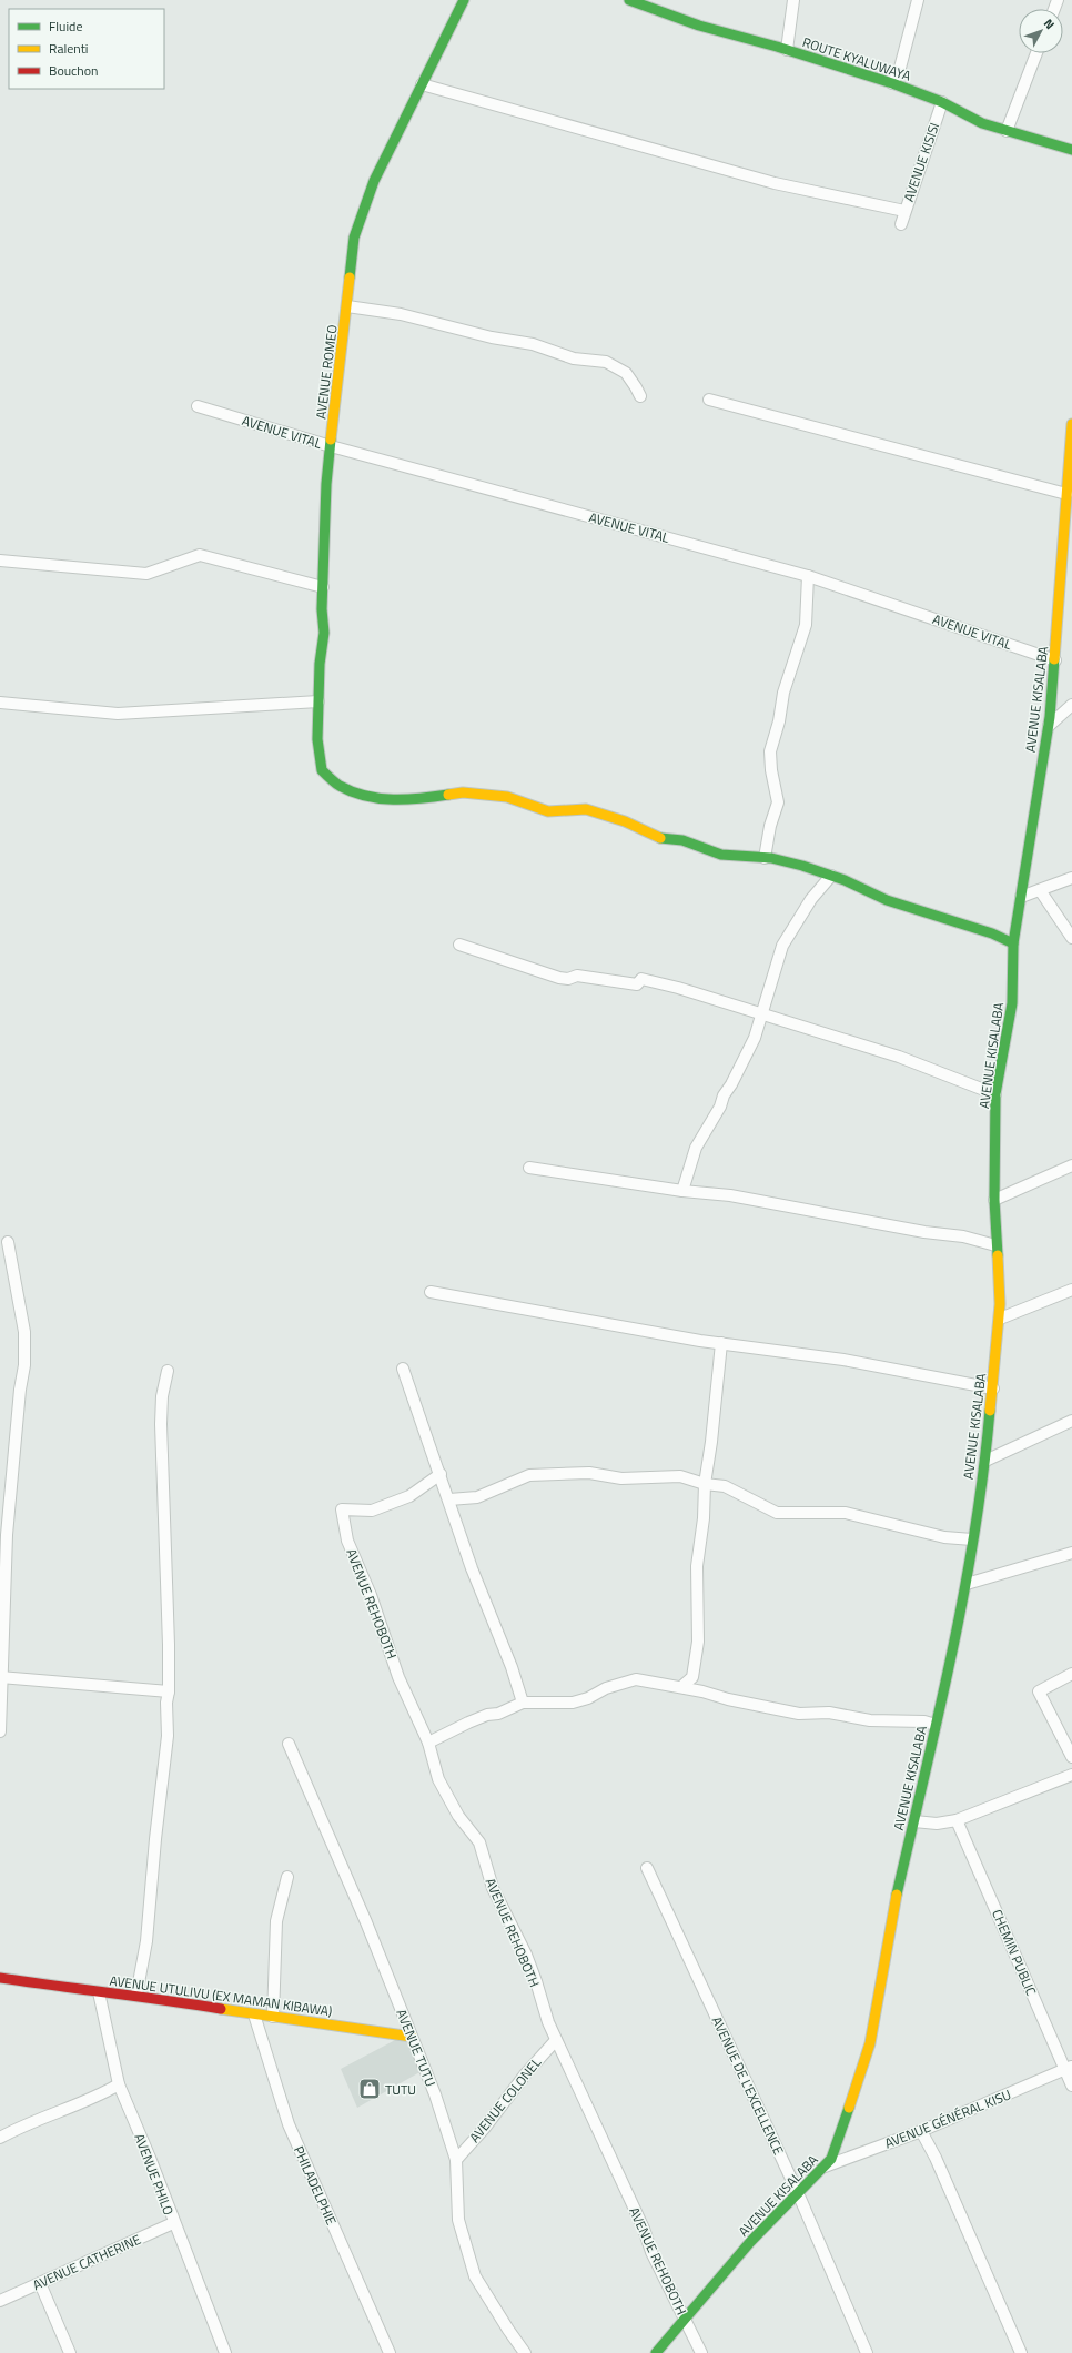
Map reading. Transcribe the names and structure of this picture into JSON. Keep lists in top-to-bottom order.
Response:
{
  "streets": {
    "street": [
      "ROUTE KYALUWAYA",
      "AVENUE KISISI",
      "AVENUE ROMEO",
      "AVENUE VITAL",
      "AVENUE KISALABA",
      "AVENUE REHOBOTH",
      "CHEMIN PUBLIC",
      "AVENUE UTULIVU (EX MAMAN KIBAWA)",
      "AVENUE TUTU",
      "AVENUE DE L'EXCELLENCE",
      "AVENUE COLONEL",
      "AVENUE GÉNÉRAL KISU",
      "AVENUE PHILO",
      "PHILADELPHIE",
      "AVENUE CATHERINE"
    ]
  },
  "crossings": [
    ["ROUTE KYALUWAYA", "AVENUE KISISI"],
    ["AVENUE ROMEO", "AVENUE VITAL"],
    ["AVENUE VITAL", "AVENUE KISALABA"],
    ["AVENUE KISALABA", "AVENUE REHOBOTH"],
    ["AVENUE KISALABA", "AVENUE DE L'EXCELLENCE"],
    ["AVENUE KISALABA", "AVENUE GÉNÉRAL KISU"],
    ["AVENUE REHOBOTH", "AVENUE COLONEL"],
    ["CHEMIN PUBLIC", "AVENUE GÉNÉRAL KISU"],
    ["AVENUE UTULIVU (EX MAMAN KIBAWA)", "AVENUE TUTU"],
    ["AVENUE UTULIVU (EX MAMAN KIBAWA)", "AVENUE PHILO"],
    ["AVENUE UTULIVU (EX MAMAN KIBAWA)", "PHILADELPHIE"],
    ["AVENUE TUTU", "AVENUE COLONEL"],
    ["AVENUE PHILO", "AVENUE CATHERINE"]
  ],
  "places": {
    "shop": ["TUTU"]
  },
  "legend": ["Fluide", "Ralenti", "Bouchon"],
  "north": "top right"
}
